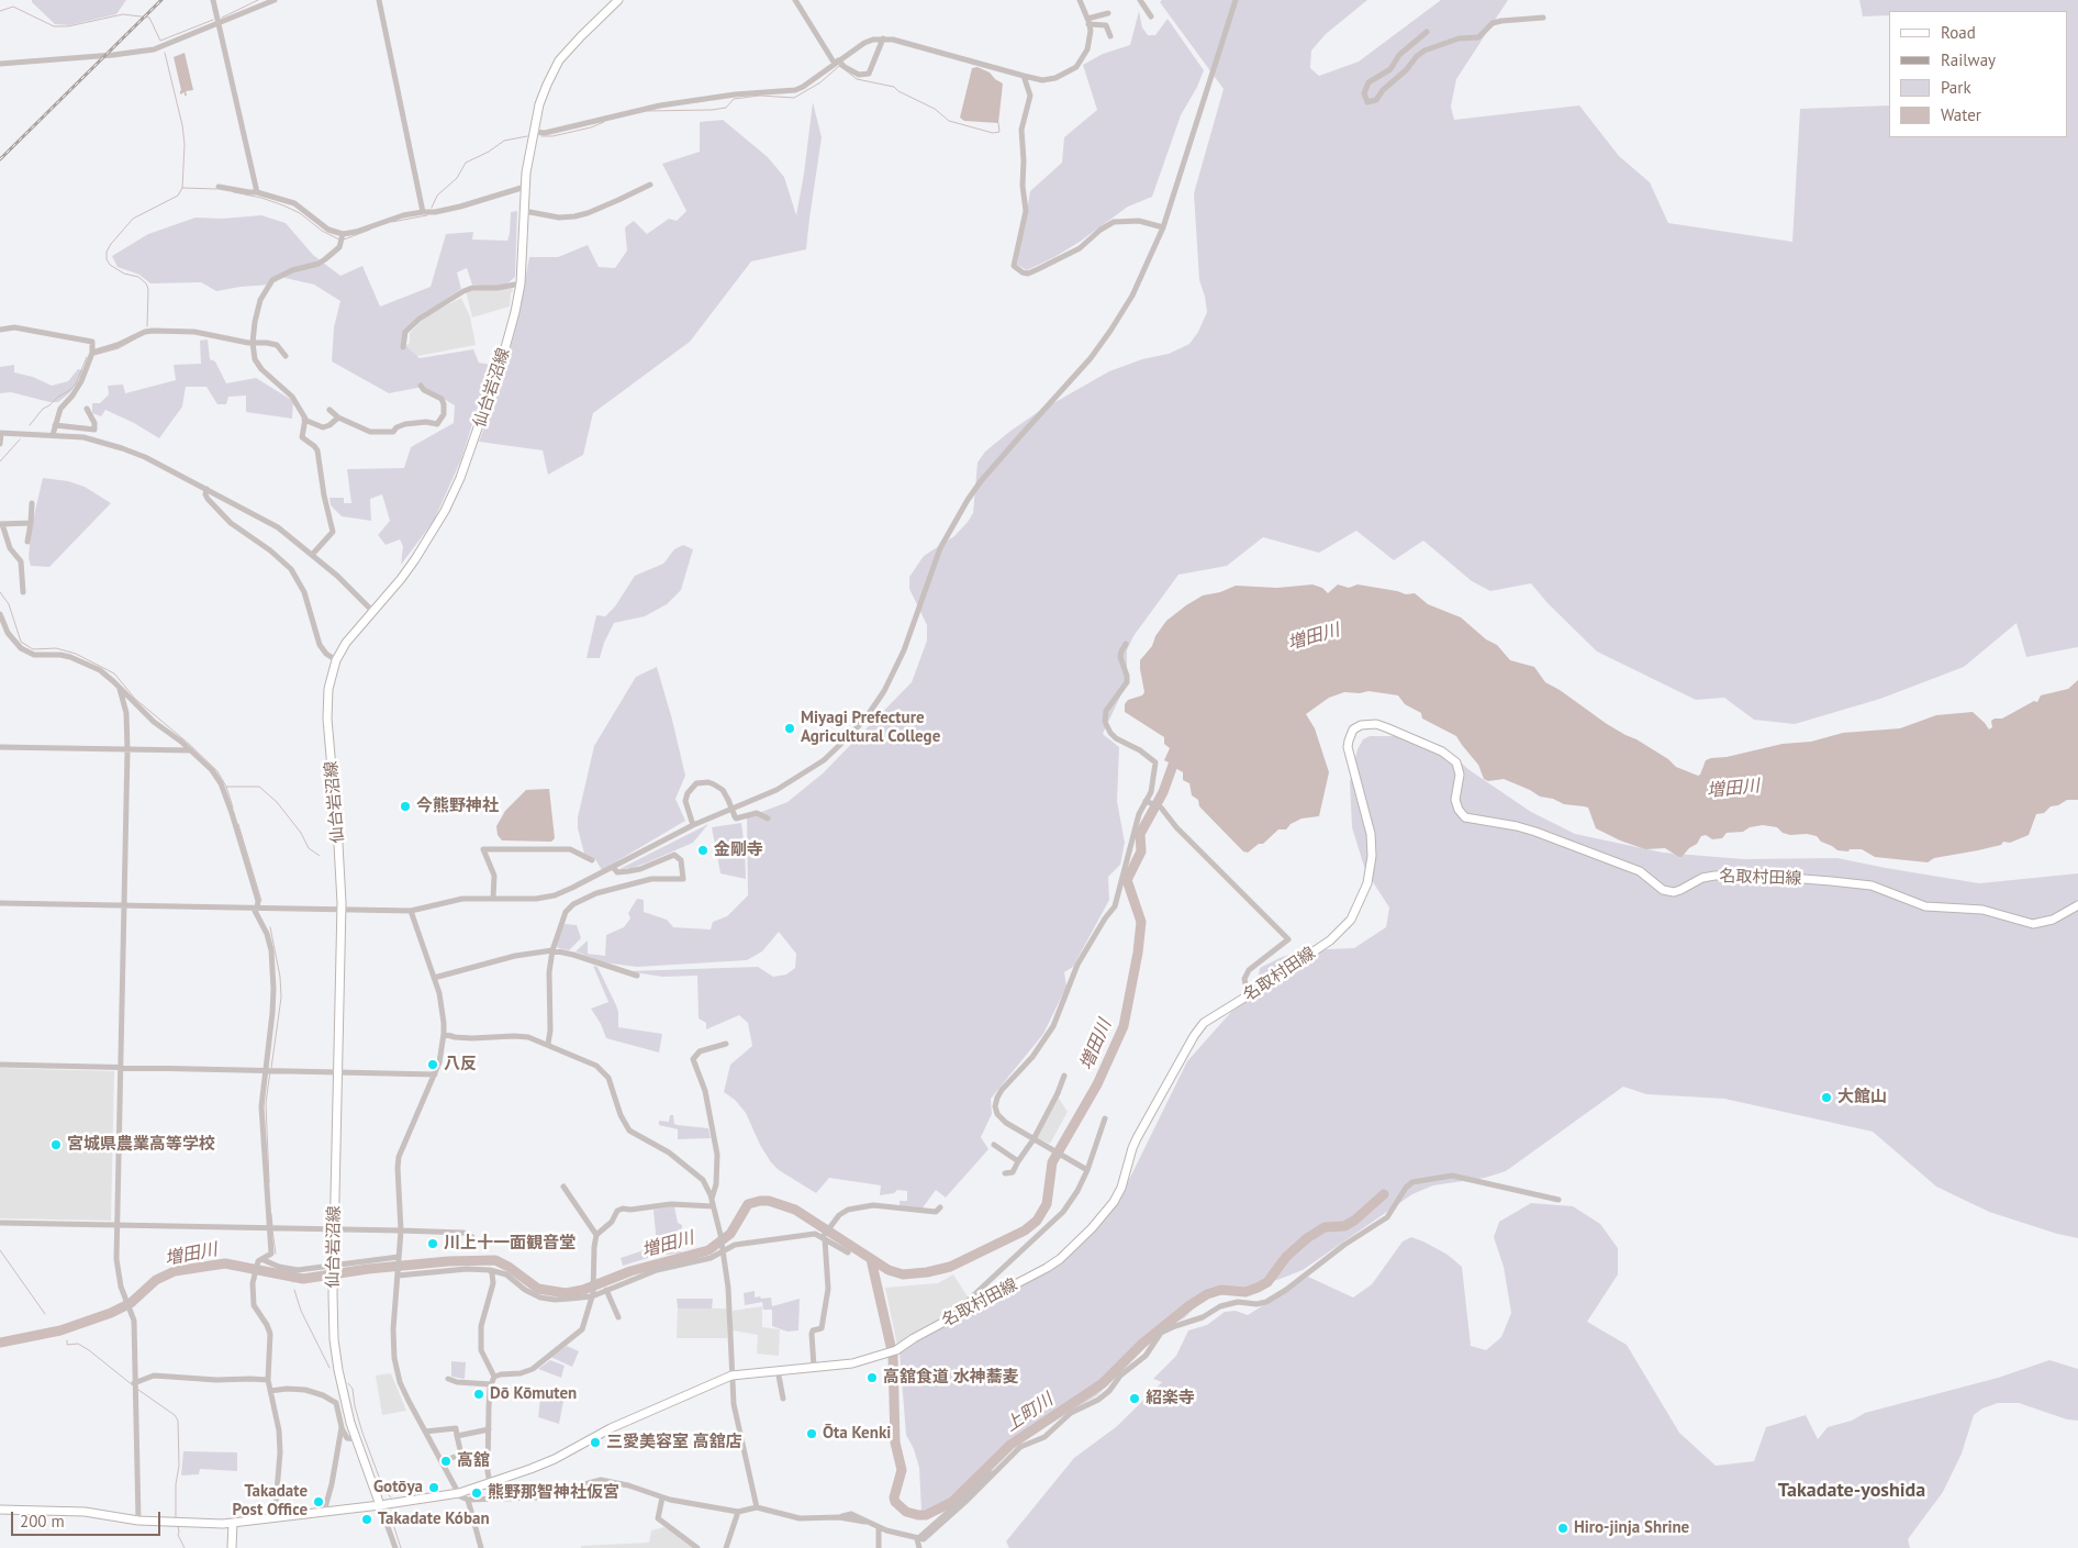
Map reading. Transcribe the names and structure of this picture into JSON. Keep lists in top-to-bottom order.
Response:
{
  "streets": {
    "main road": ["仙台岩沼線", "名取村田線"]
  },
  "crossings": [
    ["仙台岩沼線", "名取村田線"]
  ],
  "districts": ["Takadate-yoshida"],
  "water": ["増田川", "上町川"],
  "places": [
    "Miyagi Prefecture Agricultural College",
    "今熊野神社",
    "金剛寺",
    "八反",
    "大館山",
    "宮城県農業高等学校",
    "川上十一面観音堂",
    "高舘食道 水神蕎麦",
    "Dō Kōmuten",
    "紹楽寺",
    "Ōta Kenki",
    "三愛美容室 高舘店",
    "高舘",
    "Gotōya",
    "熊野那智神社仮宮",
    "Takadate Post Office",
    "Takadate Kóban",
    "Hiro-jinja Shrine"
  ],
  "legend": [
    "Road",
    "Railway",
    "Park",
    "Water"
  ],
  "scale_bar": "200 m"
}
